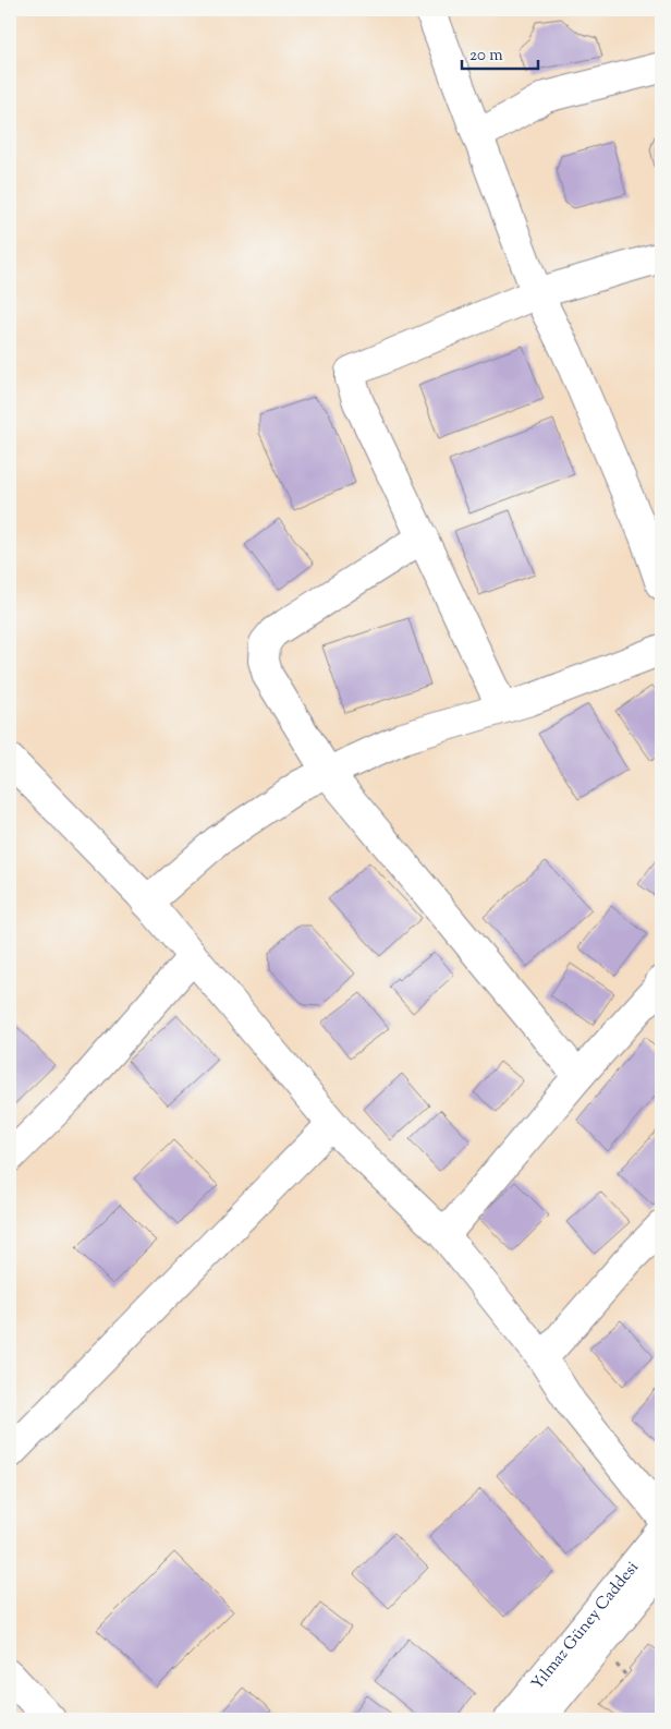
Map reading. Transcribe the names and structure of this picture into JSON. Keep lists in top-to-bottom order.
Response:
{
  "streets": {
    "street": ["Yılmaz Güney Caddesi"]
  },
  "scale_bar": "20 m"
}
